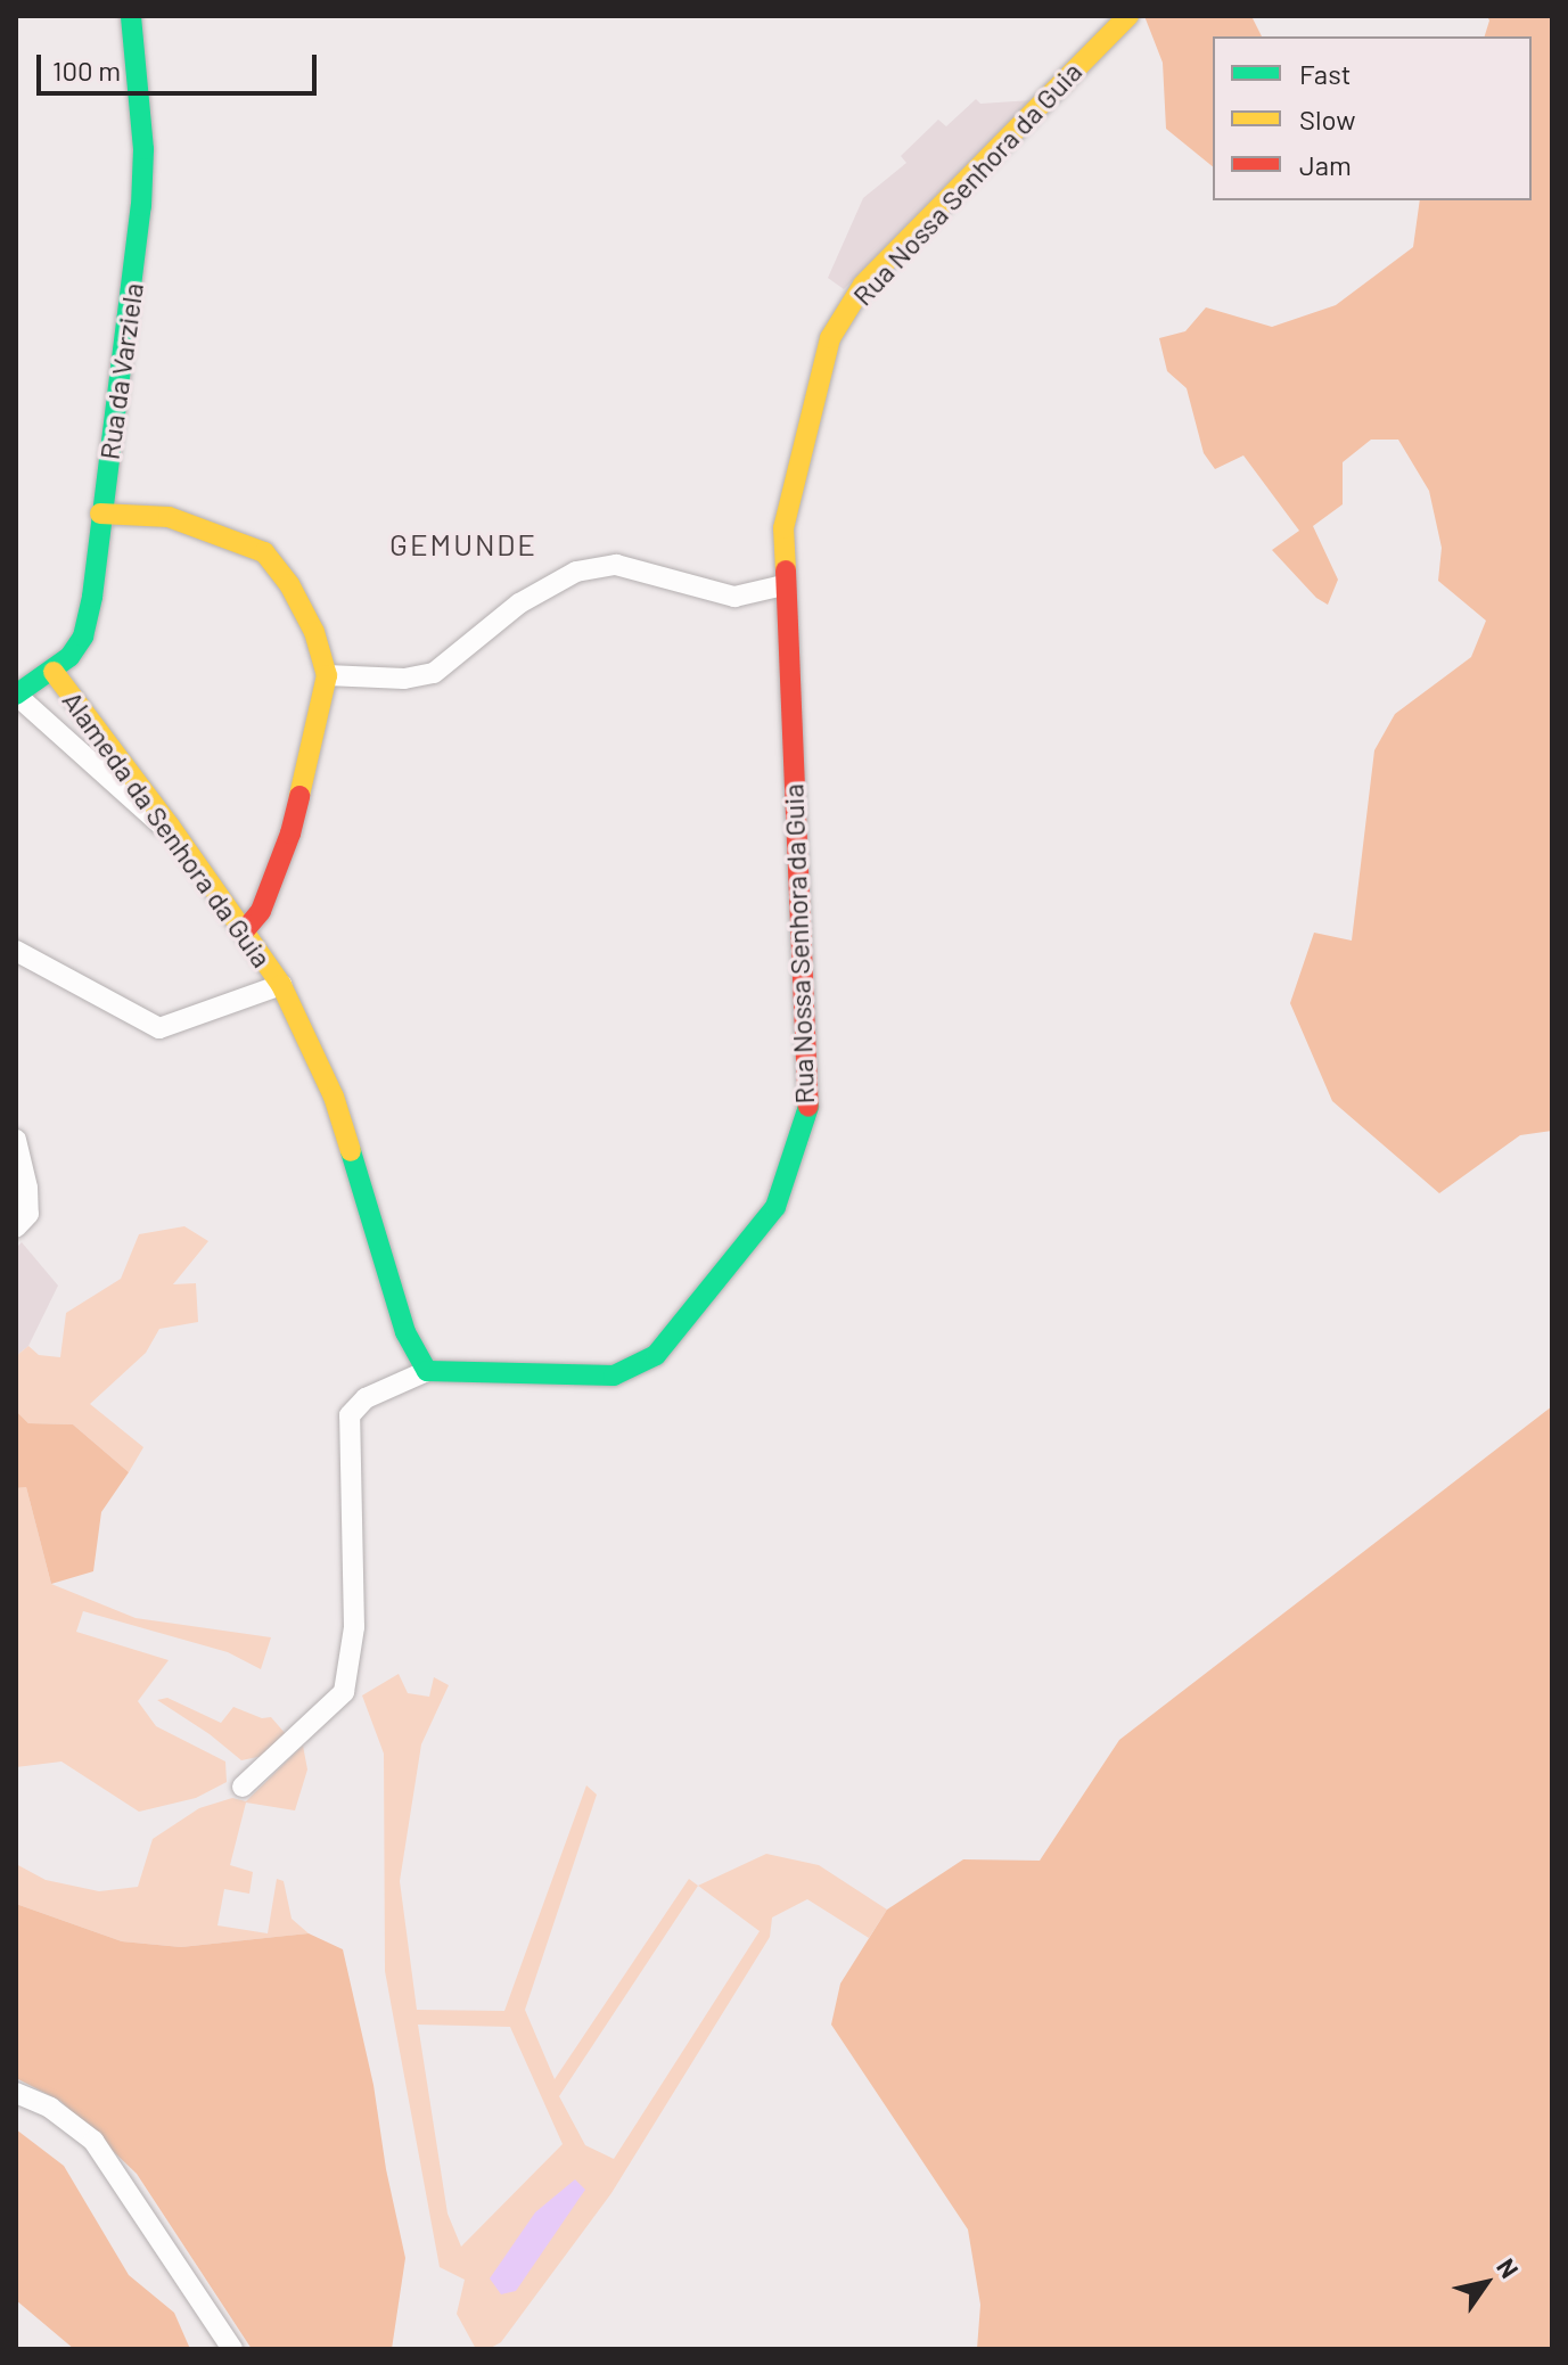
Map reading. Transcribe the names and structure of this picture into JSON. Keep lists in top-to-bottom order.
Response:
{
  "streets": {
    "street": ["Rua Nossa Senhora da Guia", "Rua da Varziela", "Alameda da Senhora da Guia"]
  },
  "crossings": [
    ["Rua da Varziela", "Alameda da Senhora da Guia"]
  ],
  "districts": ["GEMUNDE"],
  "legend": ["Fast", "Slow", "Jam"],
  "scale_bar": "100 m",
  "north": "top right"
}
